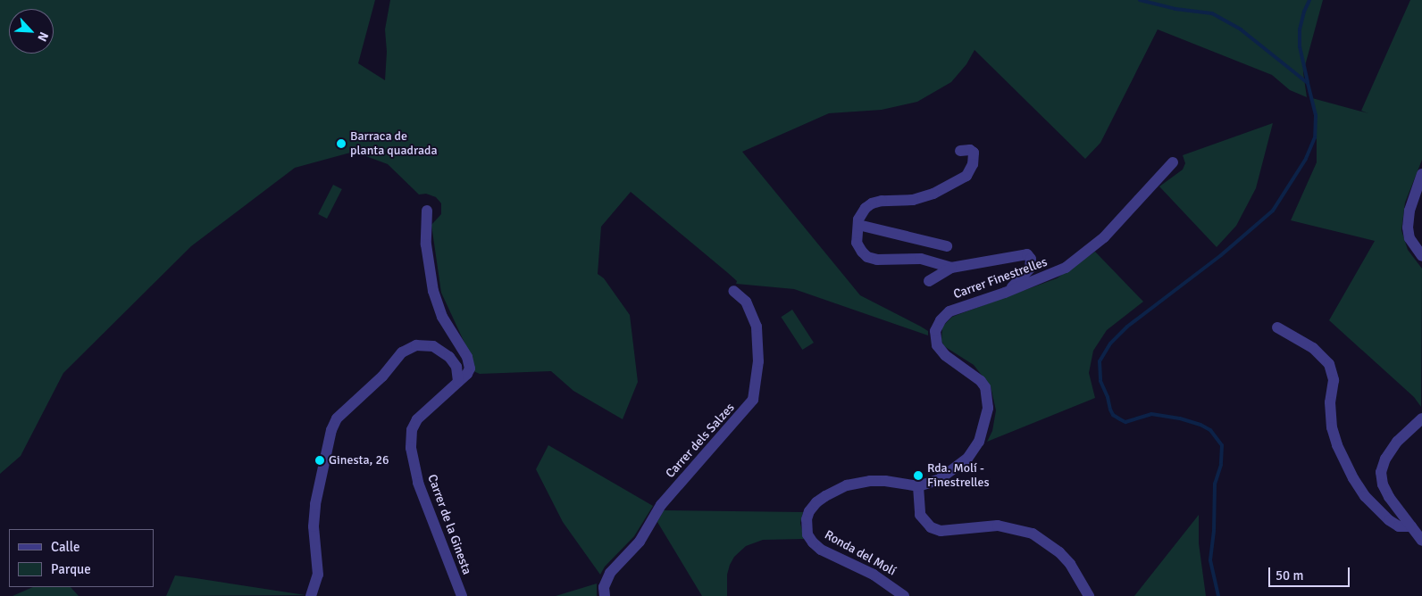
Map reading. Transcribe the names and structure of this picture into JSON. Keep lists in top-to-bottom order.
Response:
{
  "streets": {
    "street": [
      "Carrer Finestrelles",
      "Carrer dels Salzes",
      "Carrer de la Ginesta",
      "Ronda del Molí"
    ]
  },
  "crossings": [
    ["Carrer Finestrelles", "Ronda del Molí"]
  ],
  "places": ["Barraca de planta quadrada", "Ginesta, 26", "Rda. Molí - Finestrelles"],
  "legend": ["Calle", "Parque"],
  "scale_bar": "50 m",
  "north": "bottom right"
}
